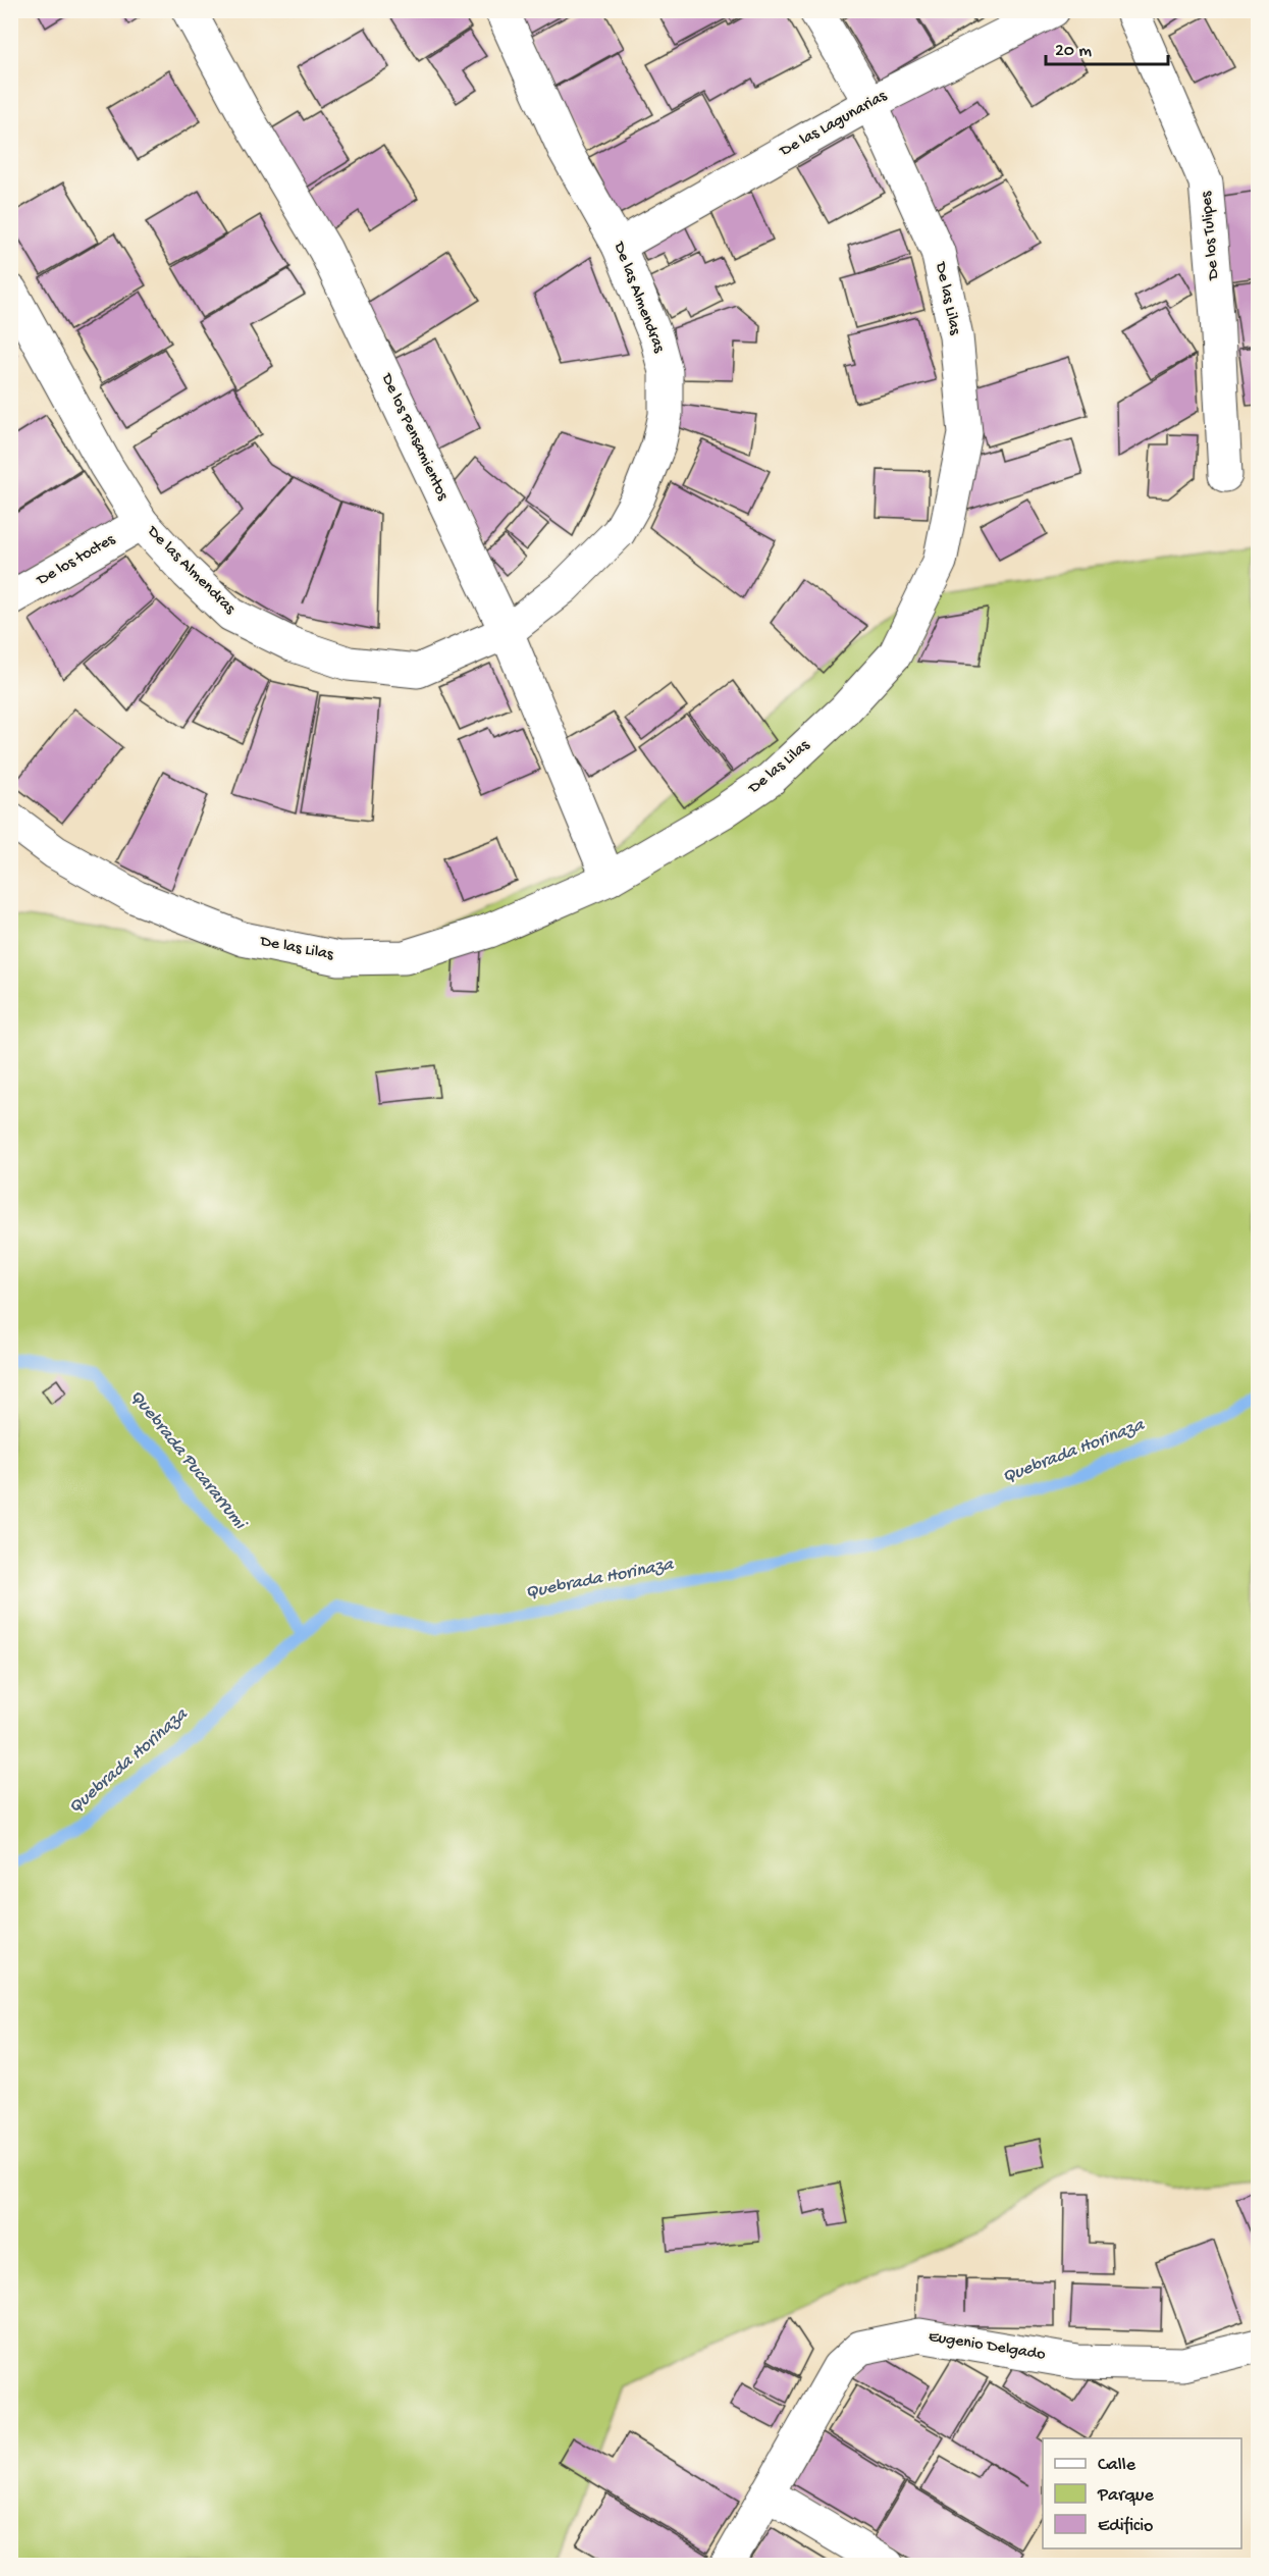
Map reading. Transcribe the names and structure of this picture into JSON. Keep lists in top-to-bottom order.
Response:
{
  "streets": {
    "street": [
      "De las Lagunarias",
      "De los Tulipes",
      "De las Almendras",
      "De las Lilas",
      "De los Pensamientos",
      "De los toctes",
      "Eugenio Delgado"
    ]
  },
  "crossings": [
    ["De las Lagunarias", "De las Almendras"],
    ["De las Lagunarias", "De las Lilas"],
    ["De las Almendras", "De los Pensamientos"],
    ["De las Almendras", "De los toctes"],
    ["De las Lilas", "De los Pensamientos"]
  ],
  "water": ["Quebrada Horinaza", "Quebrada Pucararrumi"],
  "legend": ["Calle", "Parque", "Edificio"],
  "scale_bar": "20 m"
}
